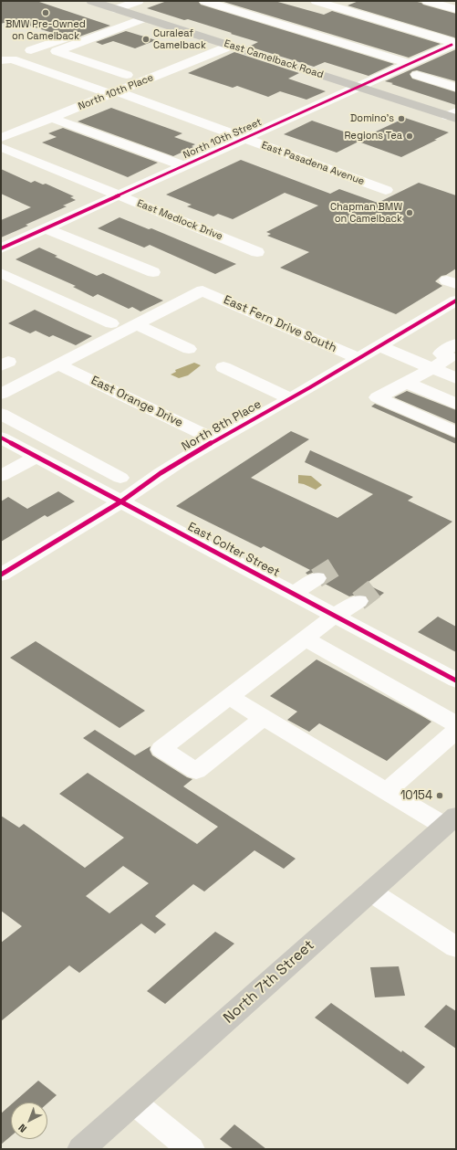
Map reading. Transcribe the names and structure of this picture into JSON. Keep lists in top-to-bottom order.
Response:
{
  "streets": {
    "main road": ["East Camelback Road", "North 7th Street"],
    "street": [
      "North 10th Place",
      "North 10th Street",
      "East Pasadena Avenue",
      "East Medlock Drive",
      "East Fern Drive South",
      "East Orange Drive",
      "North 8th Place",
      "East Colter Street"
    ]
  },
  "crossings": [
    ["East Camelback Road", "North 10th Place"],
    ["East Camelback Road", "North 10th Street"],
    ["North 10th Place", "East Pasadena Avenue"],
    ["North 10th Street", "East Pasadena Avenue"],
    ["North 10th Street", "East Medlock Drive"],
    ["East Fern Drive South", "North 8th Place"],
    ["East Orange Drive", "North 8th Place"],
    ["North 8th Place", "East Colter Street"]
  ],
  "places": [
    "BMW Pre-Owned on Camelback",
    "Curaleaf Camelback",
    "Domino's",
    "Regions Tea",
    "Chapman BMW on Camelback",
    "10154"
  ],
  "north": "bottom left"
}
